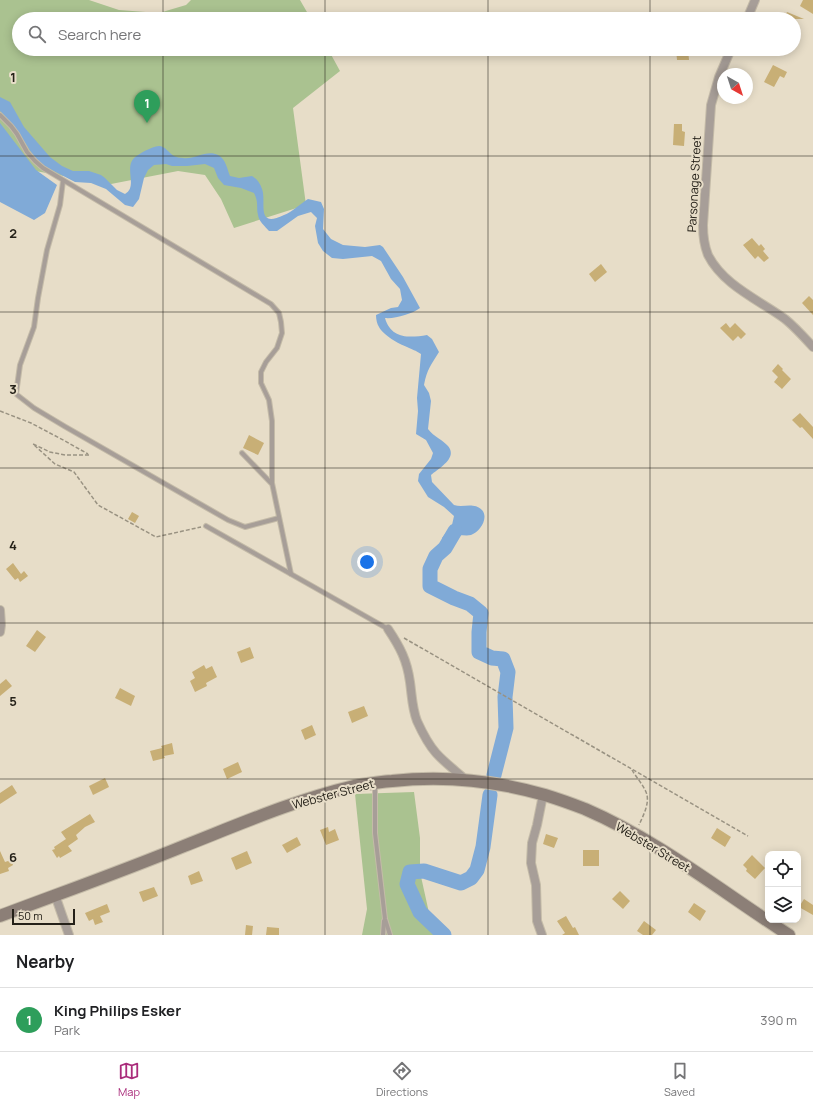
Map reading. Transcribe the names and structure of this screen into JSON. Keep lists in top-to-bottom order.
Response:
{
  "streets": {
    "street": ["Parsonage Street", "Webster Street"]
  },
  "scale_bar": "50 m",
  "north": "bottom right",
  "page": {
    "search": "Search here",
    "pins": "1",
    "scale": "50 m",
    "heading": "Nearby",
    "list": [
      {
        "mark": "1",
        "name": "King Philips Esker",
        "note": "Park",
        "value": "390 m"
      }
    ],
    "nav": ["Map", "Directions", "Saved"]
  },
  "grid": {
    "rows": [
      "1",
      "2",
      "3",
      "4",
      "5",
      "6"
    ]
  }
}
